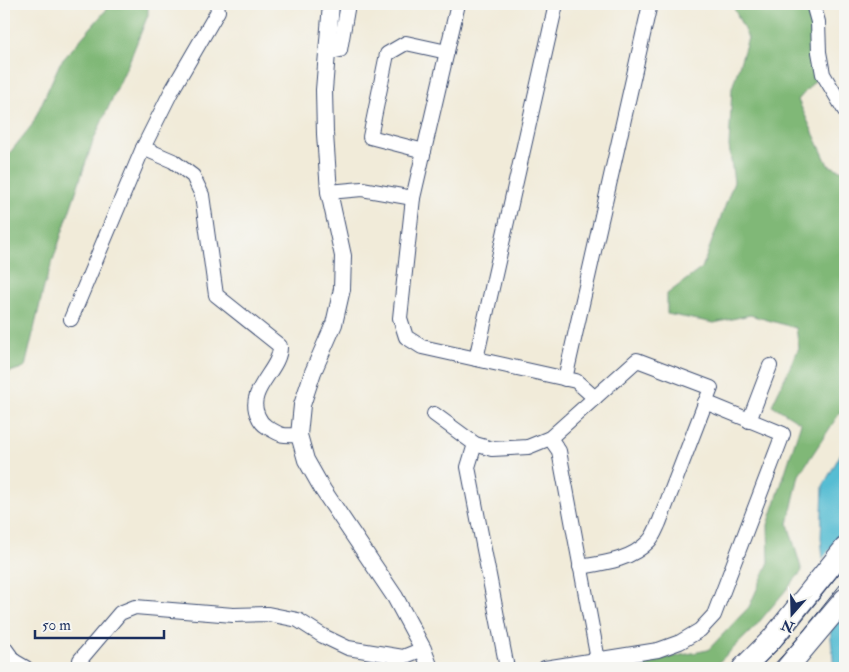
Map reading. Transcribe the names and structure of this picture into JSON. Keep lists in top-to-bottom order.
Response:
{
  "scale_bar": "50 m",
  "north": "bottom"
}
